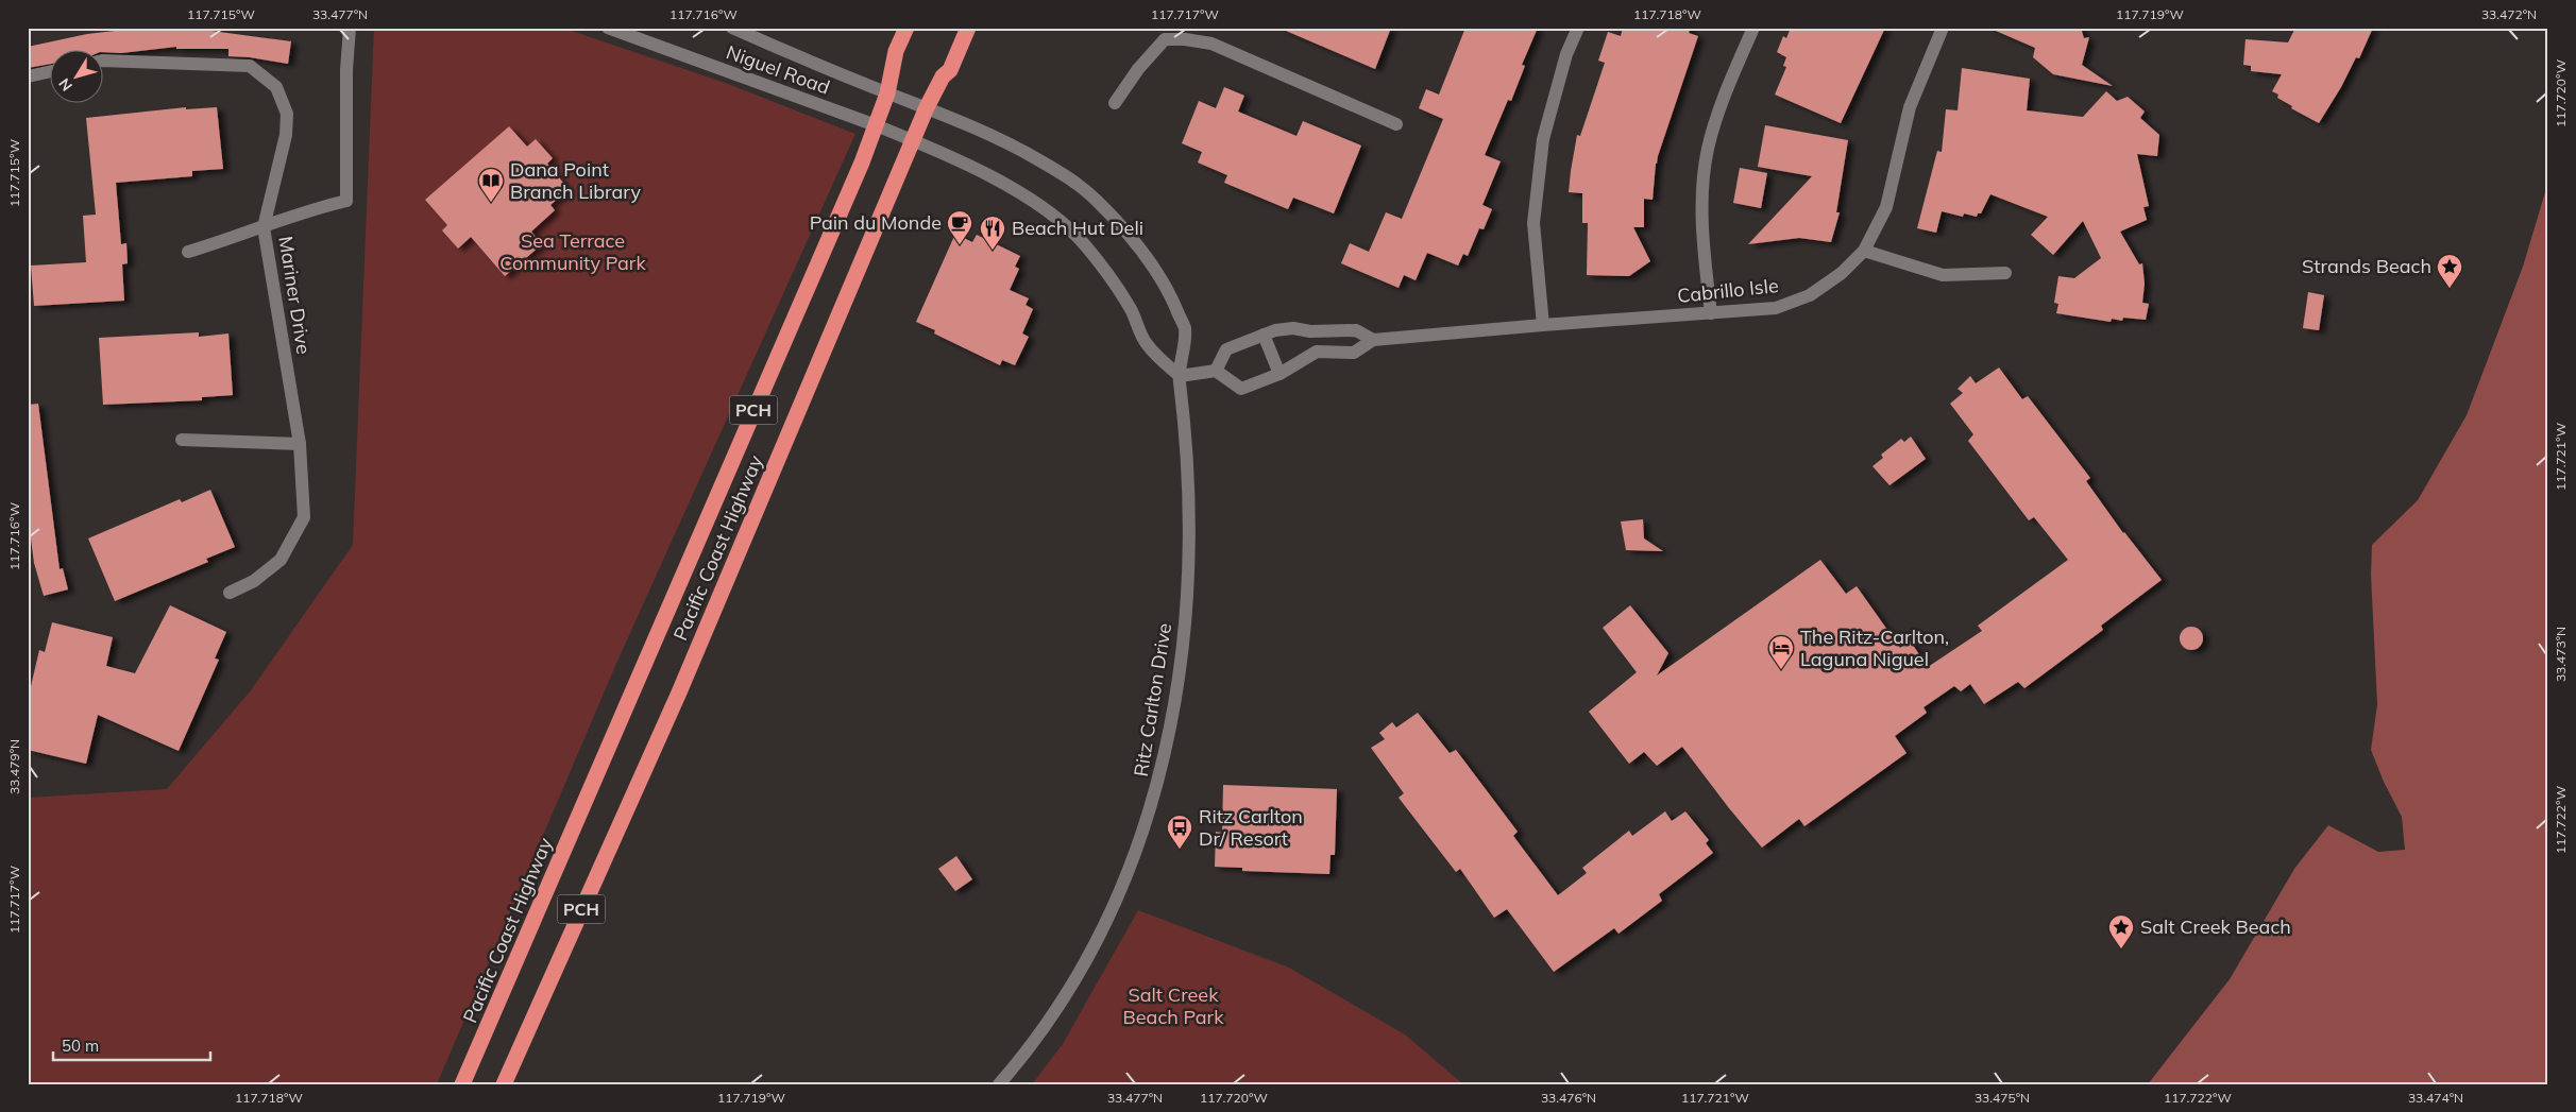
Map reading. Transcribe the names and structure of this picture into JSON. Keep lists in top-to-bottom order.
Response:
{
  "streets": {
    "highway": ["PCH", "Pacific Coast Highway"],
    "street": [
      "Niguel Road",
      "Cabrillo Isle",
      "Mariner Drive",
      "Ritz Carlton Drive"
    ]
  },
  "crossings": [
    ["Niguel Road", "Pacific Coast Highway"],
    ["Niguel Road", "Ritz Carlton Drive"],
    ["Pacific Coast Highway", "Ritz Carlton Drive"]
  ],
  "parks": ["Sea Terrace Community Park", "Salt Creek Beach Park"],
  "places": {
    "library": ["Dana Point Branch Library"],
    "cafe": ["Pain du Monde"],
    "restaurant": ["Beach Hut Deli"],
    "place": ["Strands Beach", "Salt Creek Beach"],
    "hotel": ["The Ritz-Carlton, Laguna Niguel"],
    "bus stop": ["Ritz Carlton Dr/ Resort"]
  },
  "scale_bar": "50 m",
  "north": "bottom left",
  "coordinates": [
    "117.715°W",
    "33.477°N",
    "117.716°W",
    "117.717°W",
    "117.718°W",
    "117.719°W",
    "33.472°N",
    "117.720°W",
    "117.721°W",
    "33.473°N",
    "33.479°N",
    "117.722°W",
    "33.476°N",
    "33.475°N",
    "33.474°N"
  ]
}
